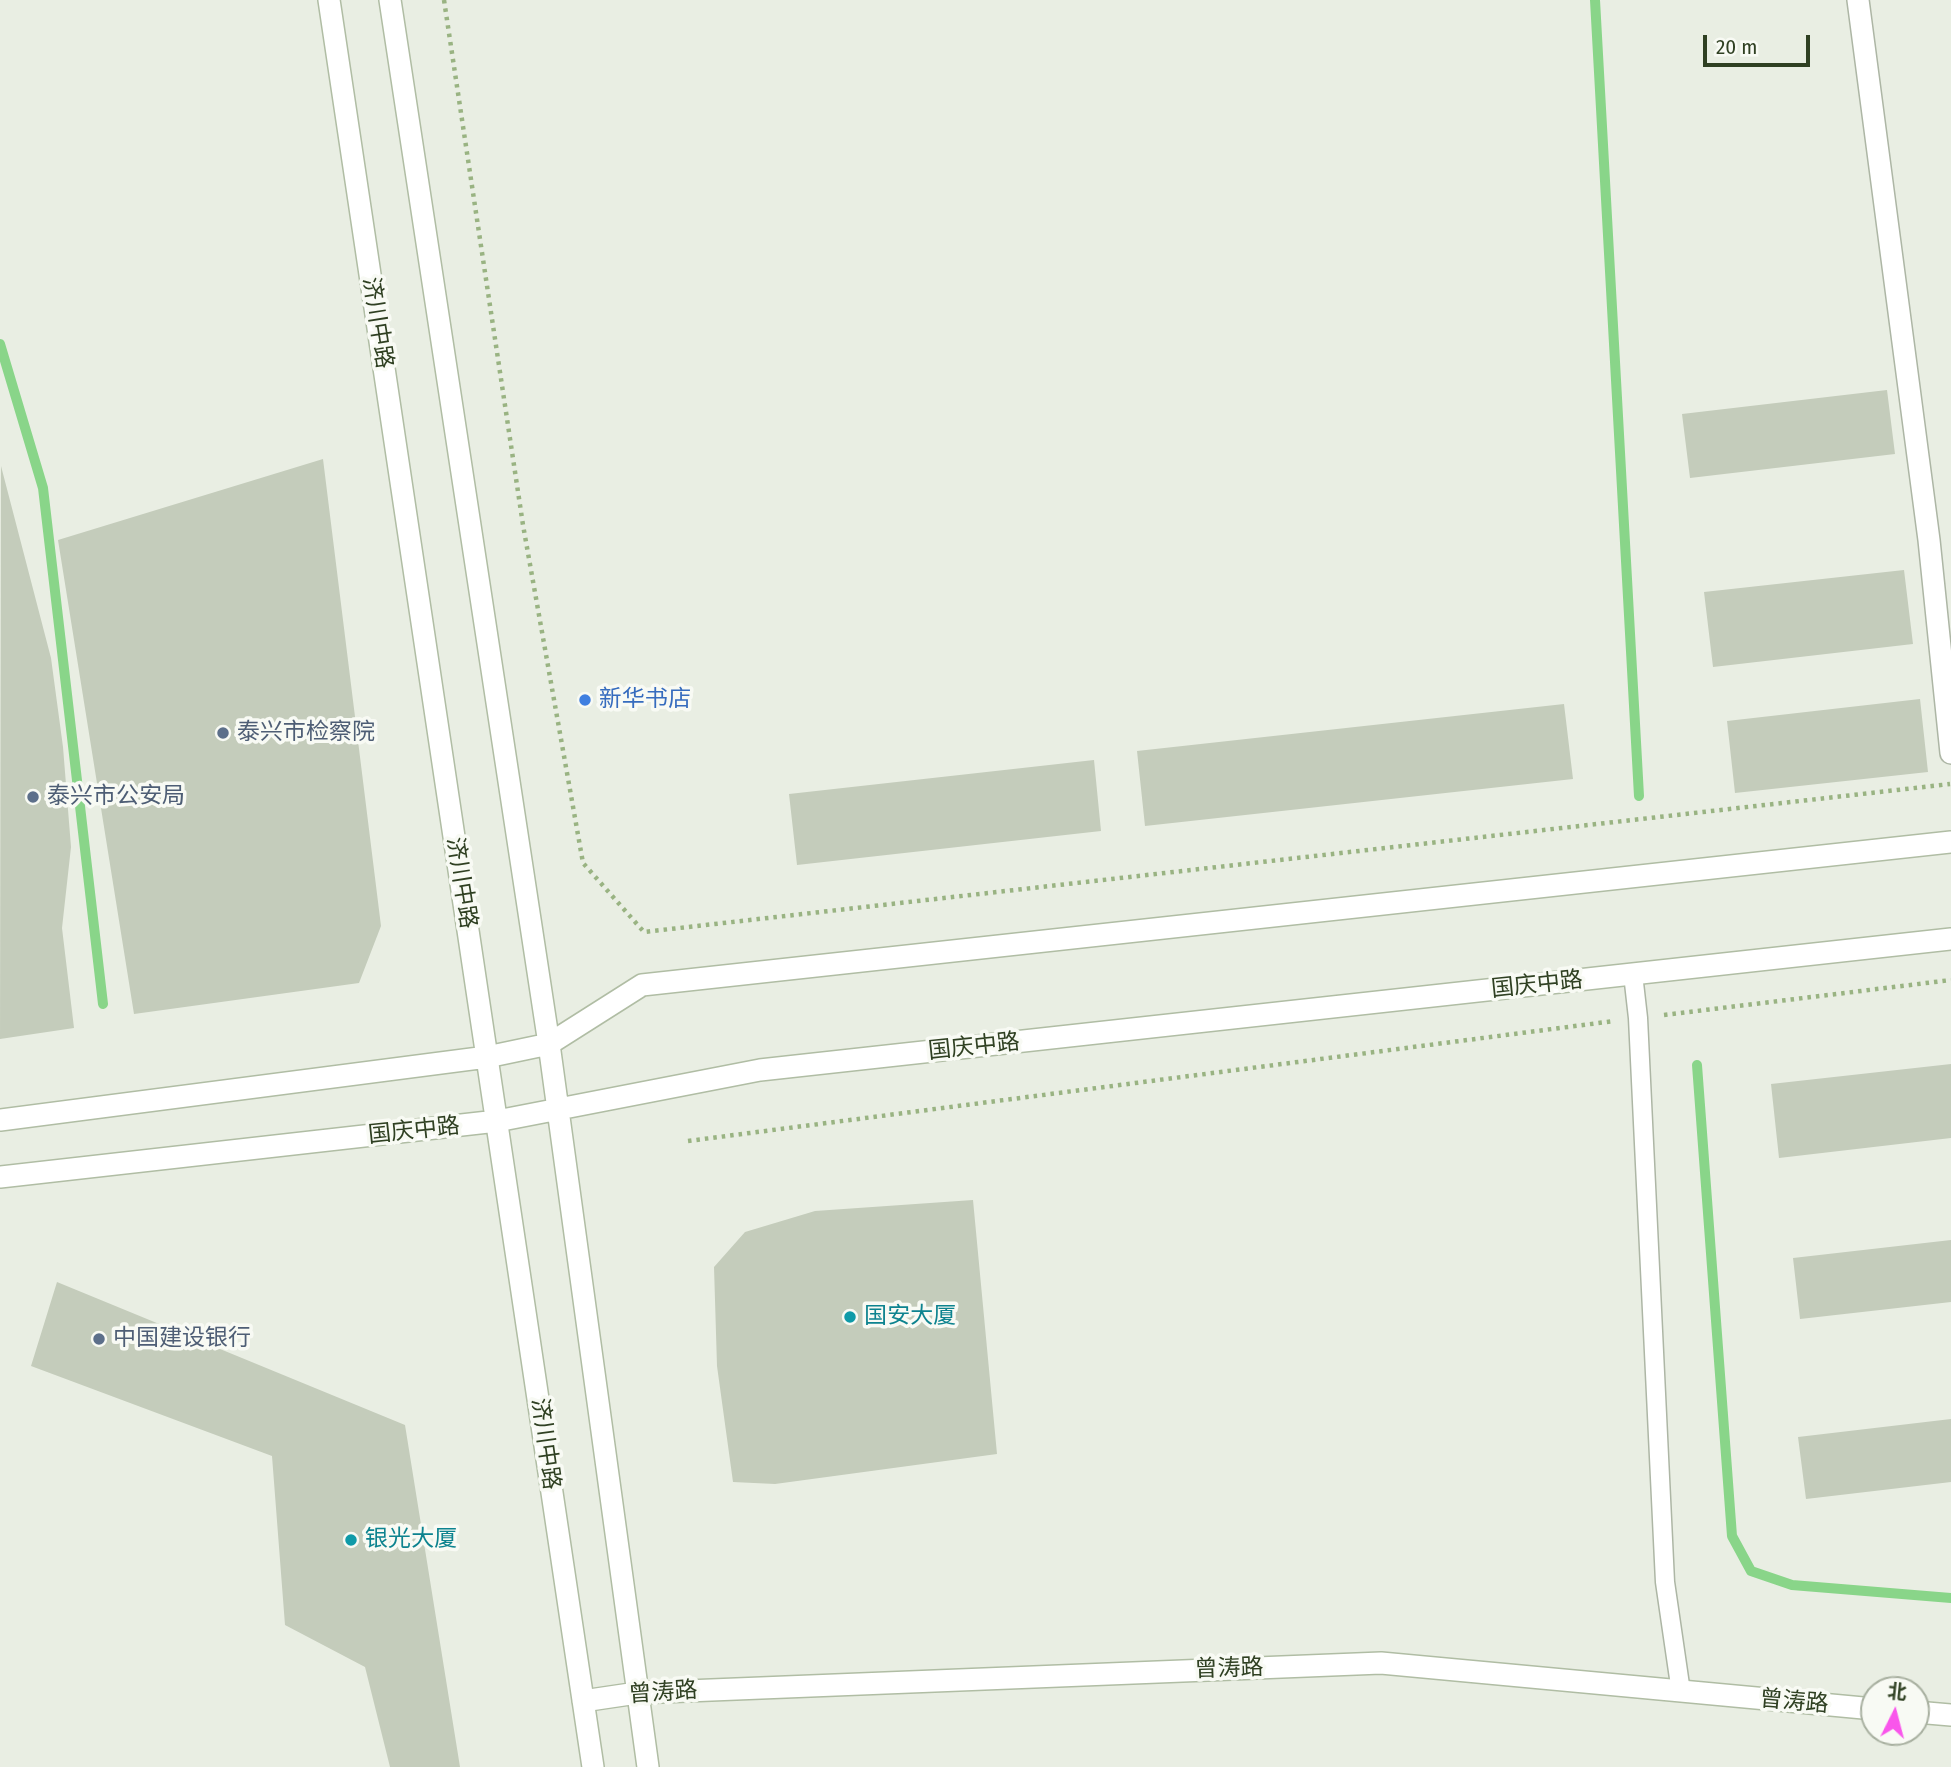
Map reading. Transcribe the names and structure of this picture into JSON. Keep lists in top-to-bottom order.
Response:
{
  "streets": {
    "main road": ["济川中路", "国庆中路", "曾涛路"]
  },
  "crossings": [
    ["济川中路", "国庆中路"],
    ["济川中路", "曾涛路"]
  ],
  "places": [
    "新华书店",
    "泰兴市检察院",
    "泰兴市公安局",
    "国安大厦",
    "中国建设银行",
    "银光大厦"
  ],
  "scale_bar": "20 m",
  "north": "top"
}
